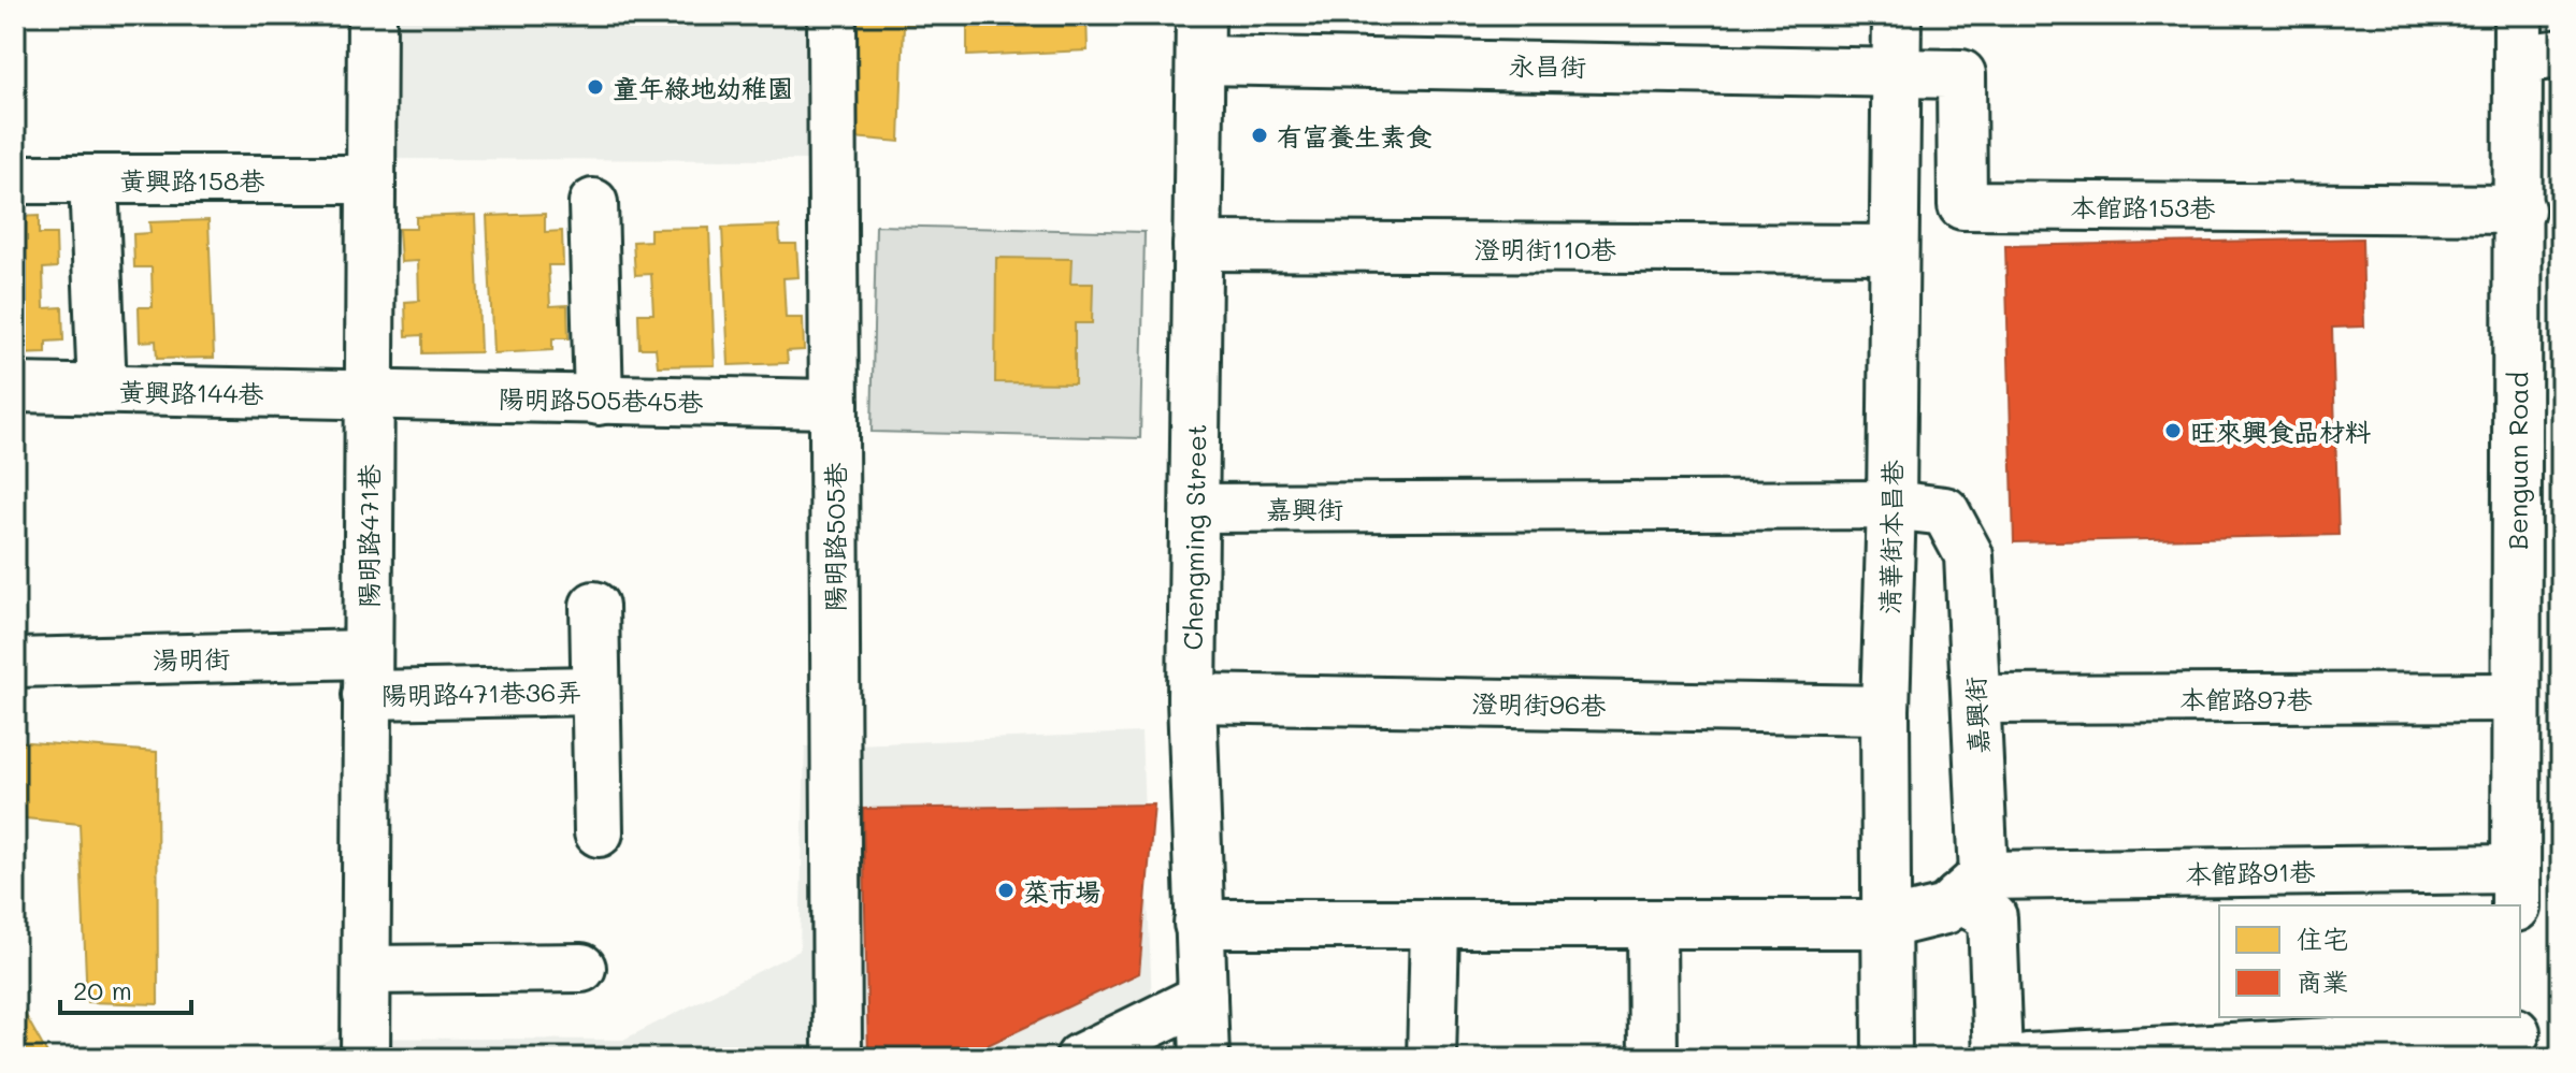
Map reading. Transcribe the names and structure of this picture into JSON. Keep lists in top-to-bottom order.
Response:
{
  "streets": {
    "street": [
      "永昌街",
      "黃興路158巷",
      "本館路153巷",
      "澄明街110巷",
      "黃興路144巷",
      "陽明路505巷45巷",
      "Benguan Road",
      "嘉興街",
      "陽明路471巷",
      "陽明路505巷",
      "Chengming Street",
      "清華街本昌巷",
      "湯明街",
      "陽明路471巷36弄",
      "本館路97巷",
      "澄明街96巷",
      "本館路91巷"
    ]
  },
  "crossings": [
    ["永昌街", "本館路153巷"],
    ["永昌街", "Chengming Street"],
    ["永昌街", "清華街本昌巷"],
    ["黃興路158巷", "陽明路471巷"],
    ["本館路153巷", "Benguan Road"],
    ["本館路153巷", "清華街本昌巷"],
    ["澄明街110巷", "Chengming Street"],
    ["澄明街110巷", "清華街本昌巷"],
    ["黃興路144巷", "陽明路505巷45巷"],
    ["黃興路144巷", "陽明路471巷"],
    ["陽明路505巷45巷", "陽明路471巷"],
    ["陽明路505巷45巷", "陽明路505巷"],
    ["Benguan Road", "本館路97巷"],
    ["Benguan Road", "本館路91巷"],
    ["嘉興街", "Chengming Street"],
    ["嘉興街", "清華街本昌巷"],
    ["嘉興街", "本館路97巷"],
    ["嘉興街", "本館路91巷"],
    ["陽明路471巷", "湯明街"],
    ["陽明路471巷", "陽明路471巷36弄"],
    ["Chengming Street", "澄明街96巷"],
    ["清華街本昌巷", "澄明街96巷"],
    ["湯明街", "陽明路471巷36弄"]
  ],
  "places": [
    "童年綠地幼稚園",
    "有富養生素食",
    "旺來興食品材料",
    "菜市場"
  ],
  "legend": ["住宅", "商業"],
  "scale_bar": "20 m"
}
